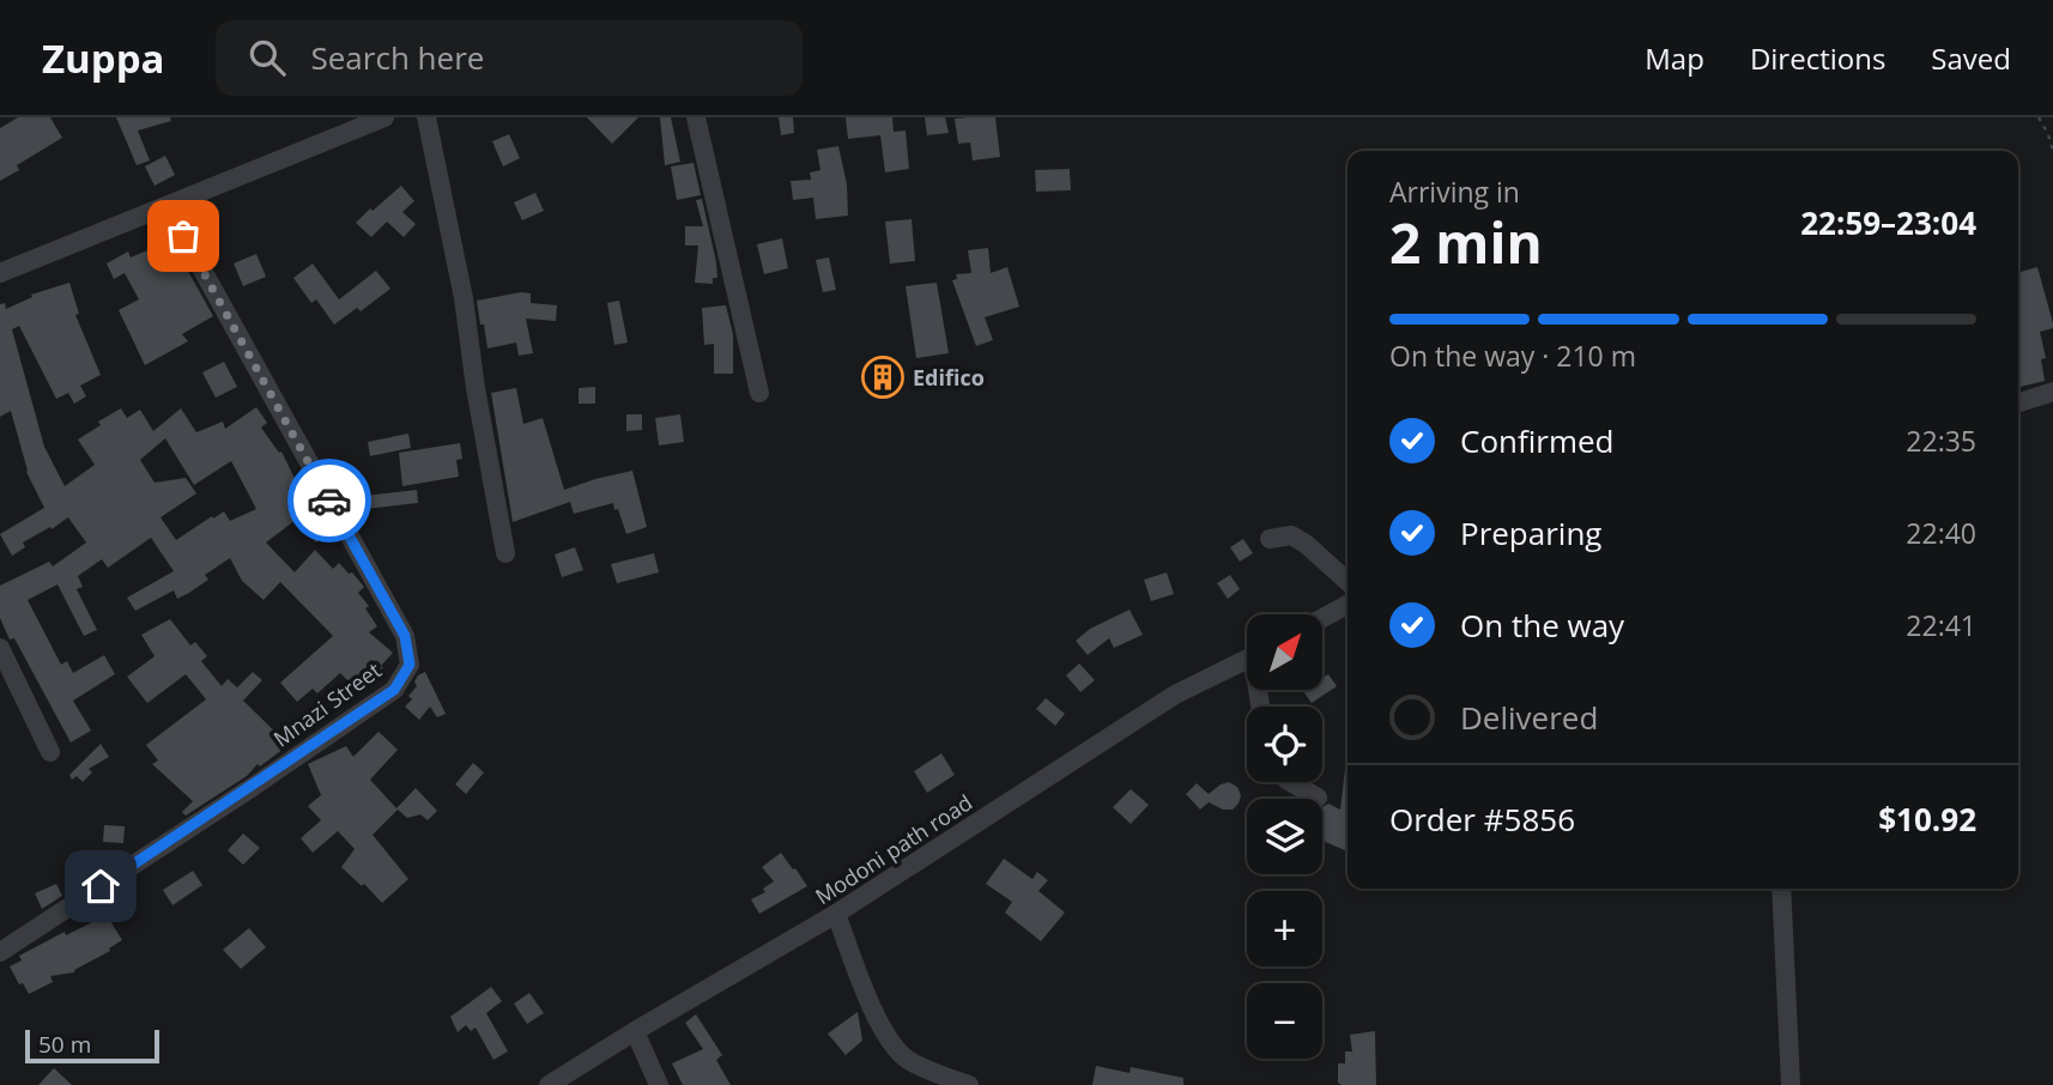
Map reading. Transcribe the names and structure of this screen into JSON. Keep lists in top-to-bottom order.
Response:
{
  "streets": {
    "street": ["Mnazi Street", "Modoni path road"]
  },
  "places": {
    "building": ["Edifico"]
  },
  "scale_bar": "50 m",
  "north": "top right",
  "page": {
    "header": "Zuppa",
    "search": "Search here",
    "nav": ["Map", "Directions", "Saved"],
    "heading": ["2 min", "Arriving in", "22:59–23:04"],
    "panel": ["Order #5856", "$10.92"],
    "bar": "On the way · 210 m",
    "list": [
      ["Confirmed", "22:35"],
      ["Preparing", "22:40"],
      ["On the way", "22:41"],
      "Delivered"
    ],
    "map_buttons": ["+", "−"],
    "scale": "50 m"
  }
}
